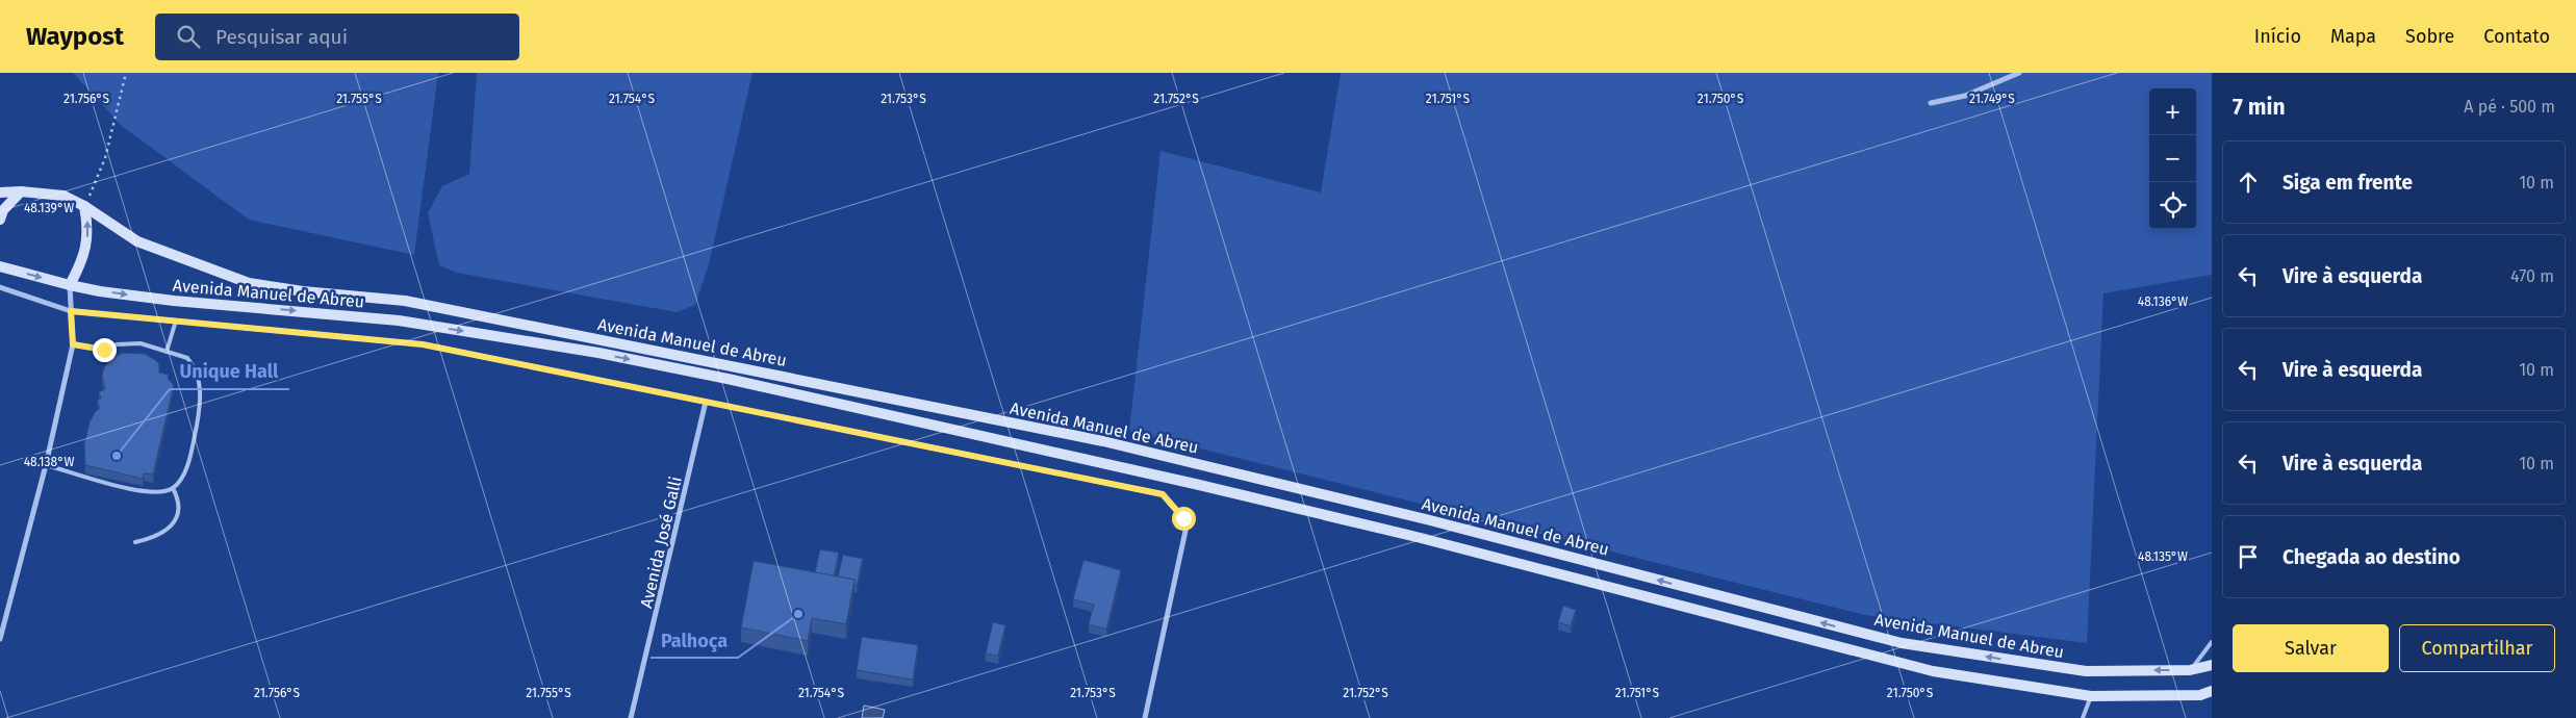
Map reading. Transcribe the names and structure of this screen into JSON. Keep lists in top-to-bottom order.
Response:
{
  "streets": {
    "main road": ["Avenida Manuel de Abreu"],
    "street": ["Avenida José Galli"]
  },
  "places": ["Unique Hall", "Palhoça"],
  "page": {
    "header": "Waypost",
    "search": "Pesquisar aqui",
    "nav": [
      "Início",
      "Mapa",
      "Sobre",
      "Contato"
    ],
    "heading": ["7 min", "A pé · 500 m"],
    "map_buttons": ["+", "−"],
    "list": [
      ["Siga em frente", "10 m"],
      ["Vire à esquerda", "470 m"],
      ["Vire à esquerda", "10 m"],
      ["Vire à esquerda", "10 m"],
      "Chegada ao destino"
    ],
    "buttons": ["Salvar", "Compartilhar"]
  },
  "coordinates": [
    "21.756°S",
    "21.755°S",
    "21.754°S",
    "21.753°S",
    "21.752°S",
    "21.751°S",
    "21.750°S",
    "21.749°S",
    "48.139°W",
    "48.136°W",
    "48.138°W",
    "48.135°W"
  ]
}
